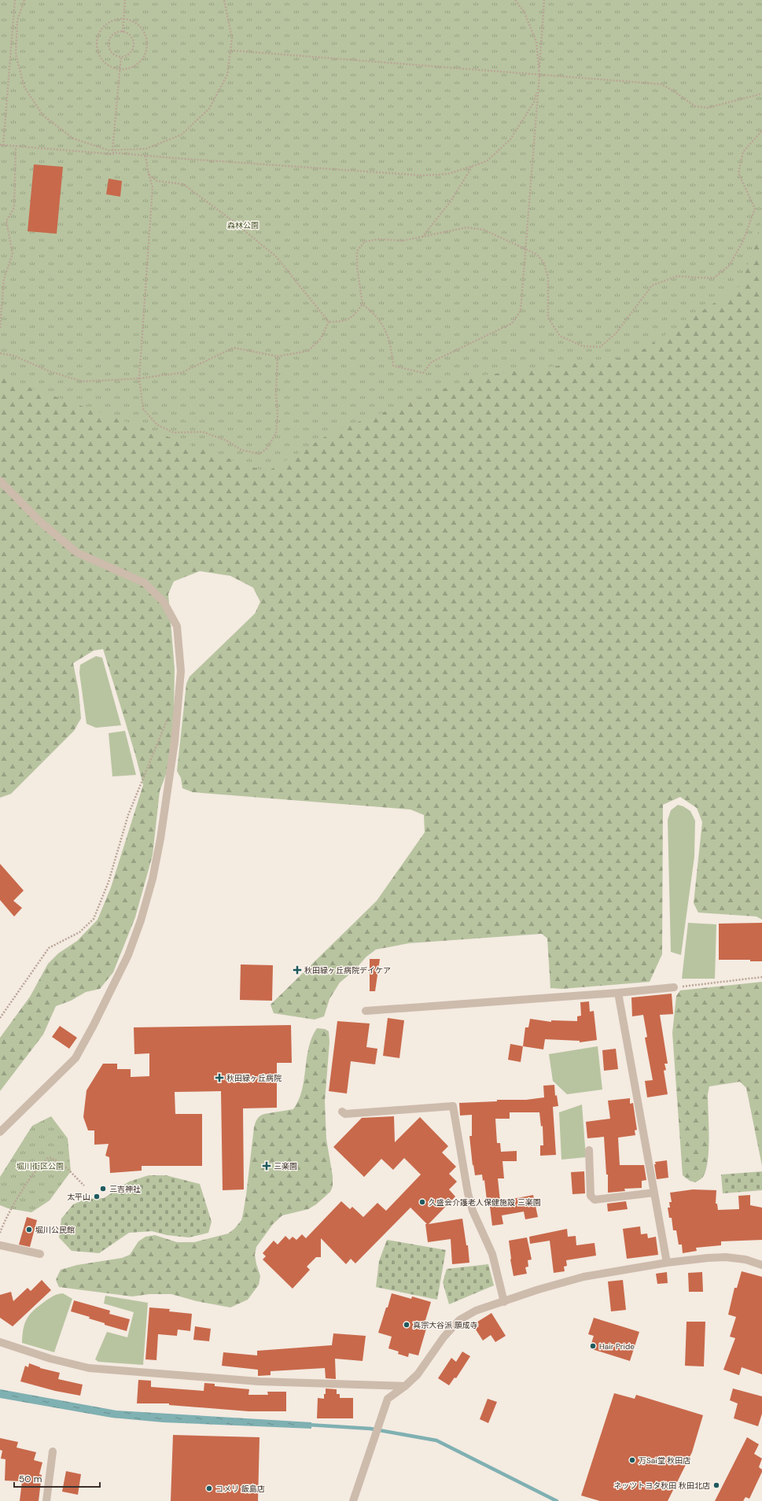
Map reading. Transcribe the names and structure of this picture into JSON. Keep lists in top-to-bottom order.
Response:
{
  "parks": ["森林公園", "堀川街区公園"],
  "places": {
    "health": ["秋田緑ヶ丘病院デイケア", "秋田緑ヶ丘病院", "三楽園"],
    "other": [
      "三吉神社",
      "太平山",
      "久盛会介護老人保健施設 三楽園",
      "堀川公民館",
      "真宗大谷派 願成寺",
      "Hair Pride",
      "万Sai堂 秋田店",
      "ネッツトヨタ秋田 秋田北店",
      "コメリ 飯島店"
    ]
  },
  "scale_bar": "50 m"
}
